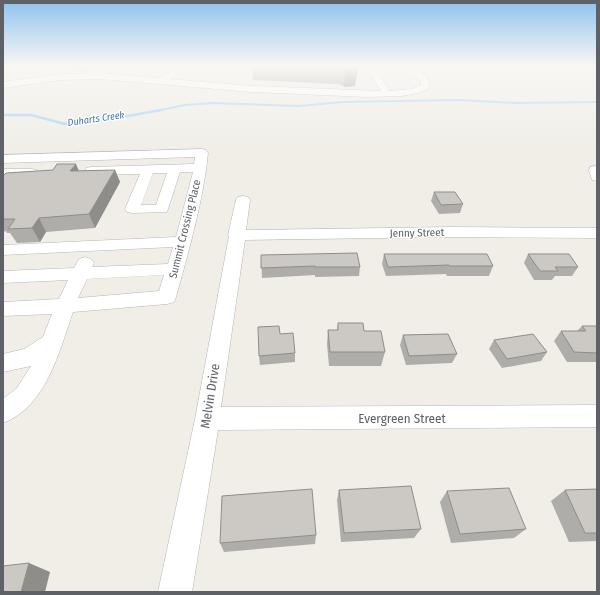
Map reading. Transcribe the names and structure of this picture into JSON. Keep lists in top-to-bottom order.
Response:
{
  "streets": {
    "street": [
      "Summit Crossing Place",
      "Jenny Street",
      "Melvin Drive",
      "Evergreen Street"
    ]
  },
  "crossings": [
    ["Jenny Street", "Melvin Drive"],
    ["Melvin Drive", "Evergreen Street"]
  ],
  "water": ["Duharts Creek"]
}
